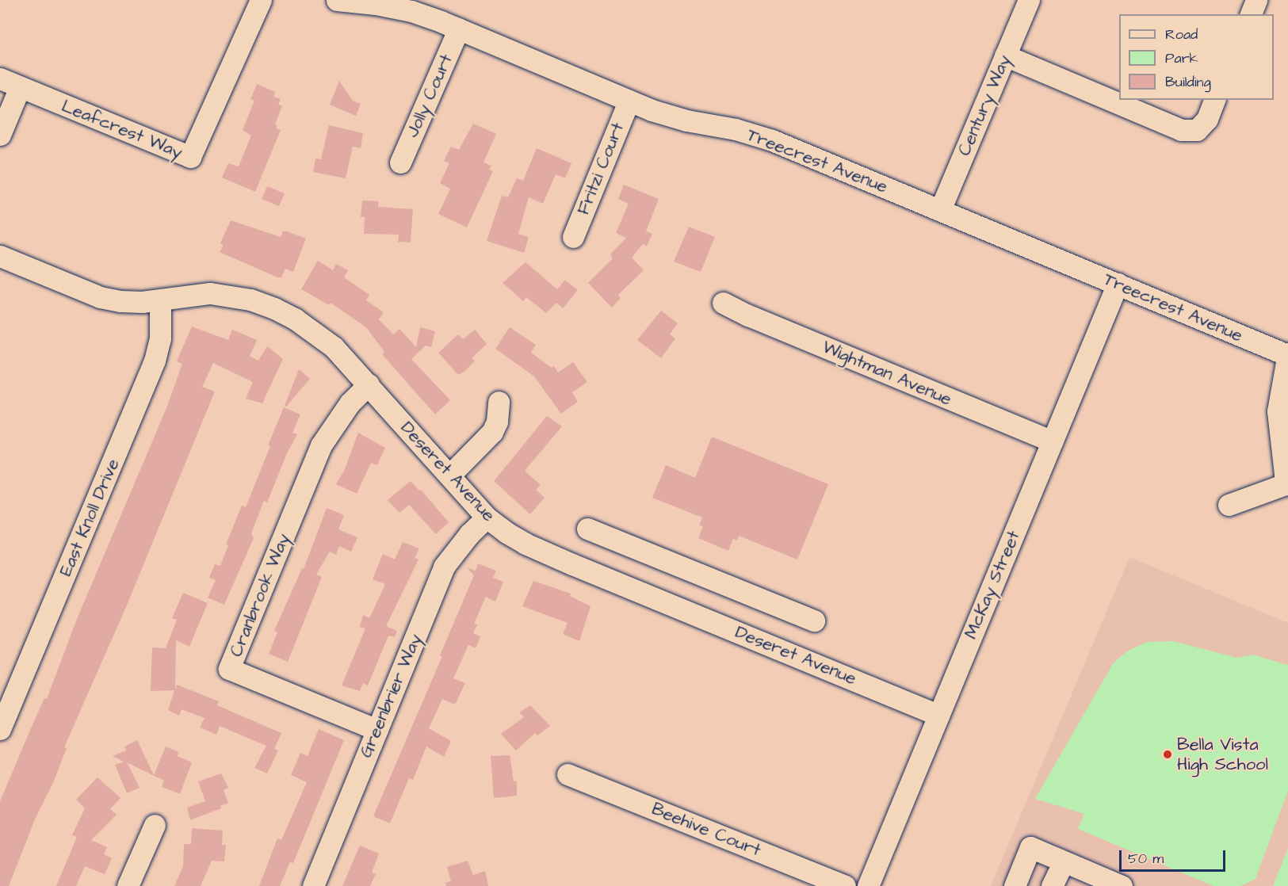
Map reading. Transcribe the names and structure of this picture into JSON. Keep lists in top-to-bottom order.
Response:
{
  "streets": {
    "street": [
      "Jolly Court",
      "Century Way",
      "Leafcrest Way",
      "Treecrest Avenue",
      "Fritzi Court",
      "Wightman Avenue",
      "Deseret Avenue",
      "East Knoll Drive",
      "McKay Street",
      "Cranbrook Way",
      "Greenbrier Way",
      "Beehive Court"
    ]
  },
  "crossings": [
    ["Jolly Court", "Treecrest Avenue"],
    ["Century Way", "Treecrest Avenue"],
    ["Treecrest Avenue", "Fritzi Court"],
    ["Treecrest Avenue", "McKay Street"],
    ["Wightman Avenue", "McKay Street"],
    ["Deseret Avenue", "East Knoll Drive"],
    ["Deseret Avenue", "McKay Street"],
    ["Deseret Avenue", "Cranbrook Way"],
    ["Deseret Avenue", "Greenbrier Way"],
    ["Cranbrook Way", "Greenbrier Way"]
  ],
  "places": ["Bella Vista High School"],
  "legend": ["Road", "Park", "Building"],
  "scale_bar": "50 m"
}
